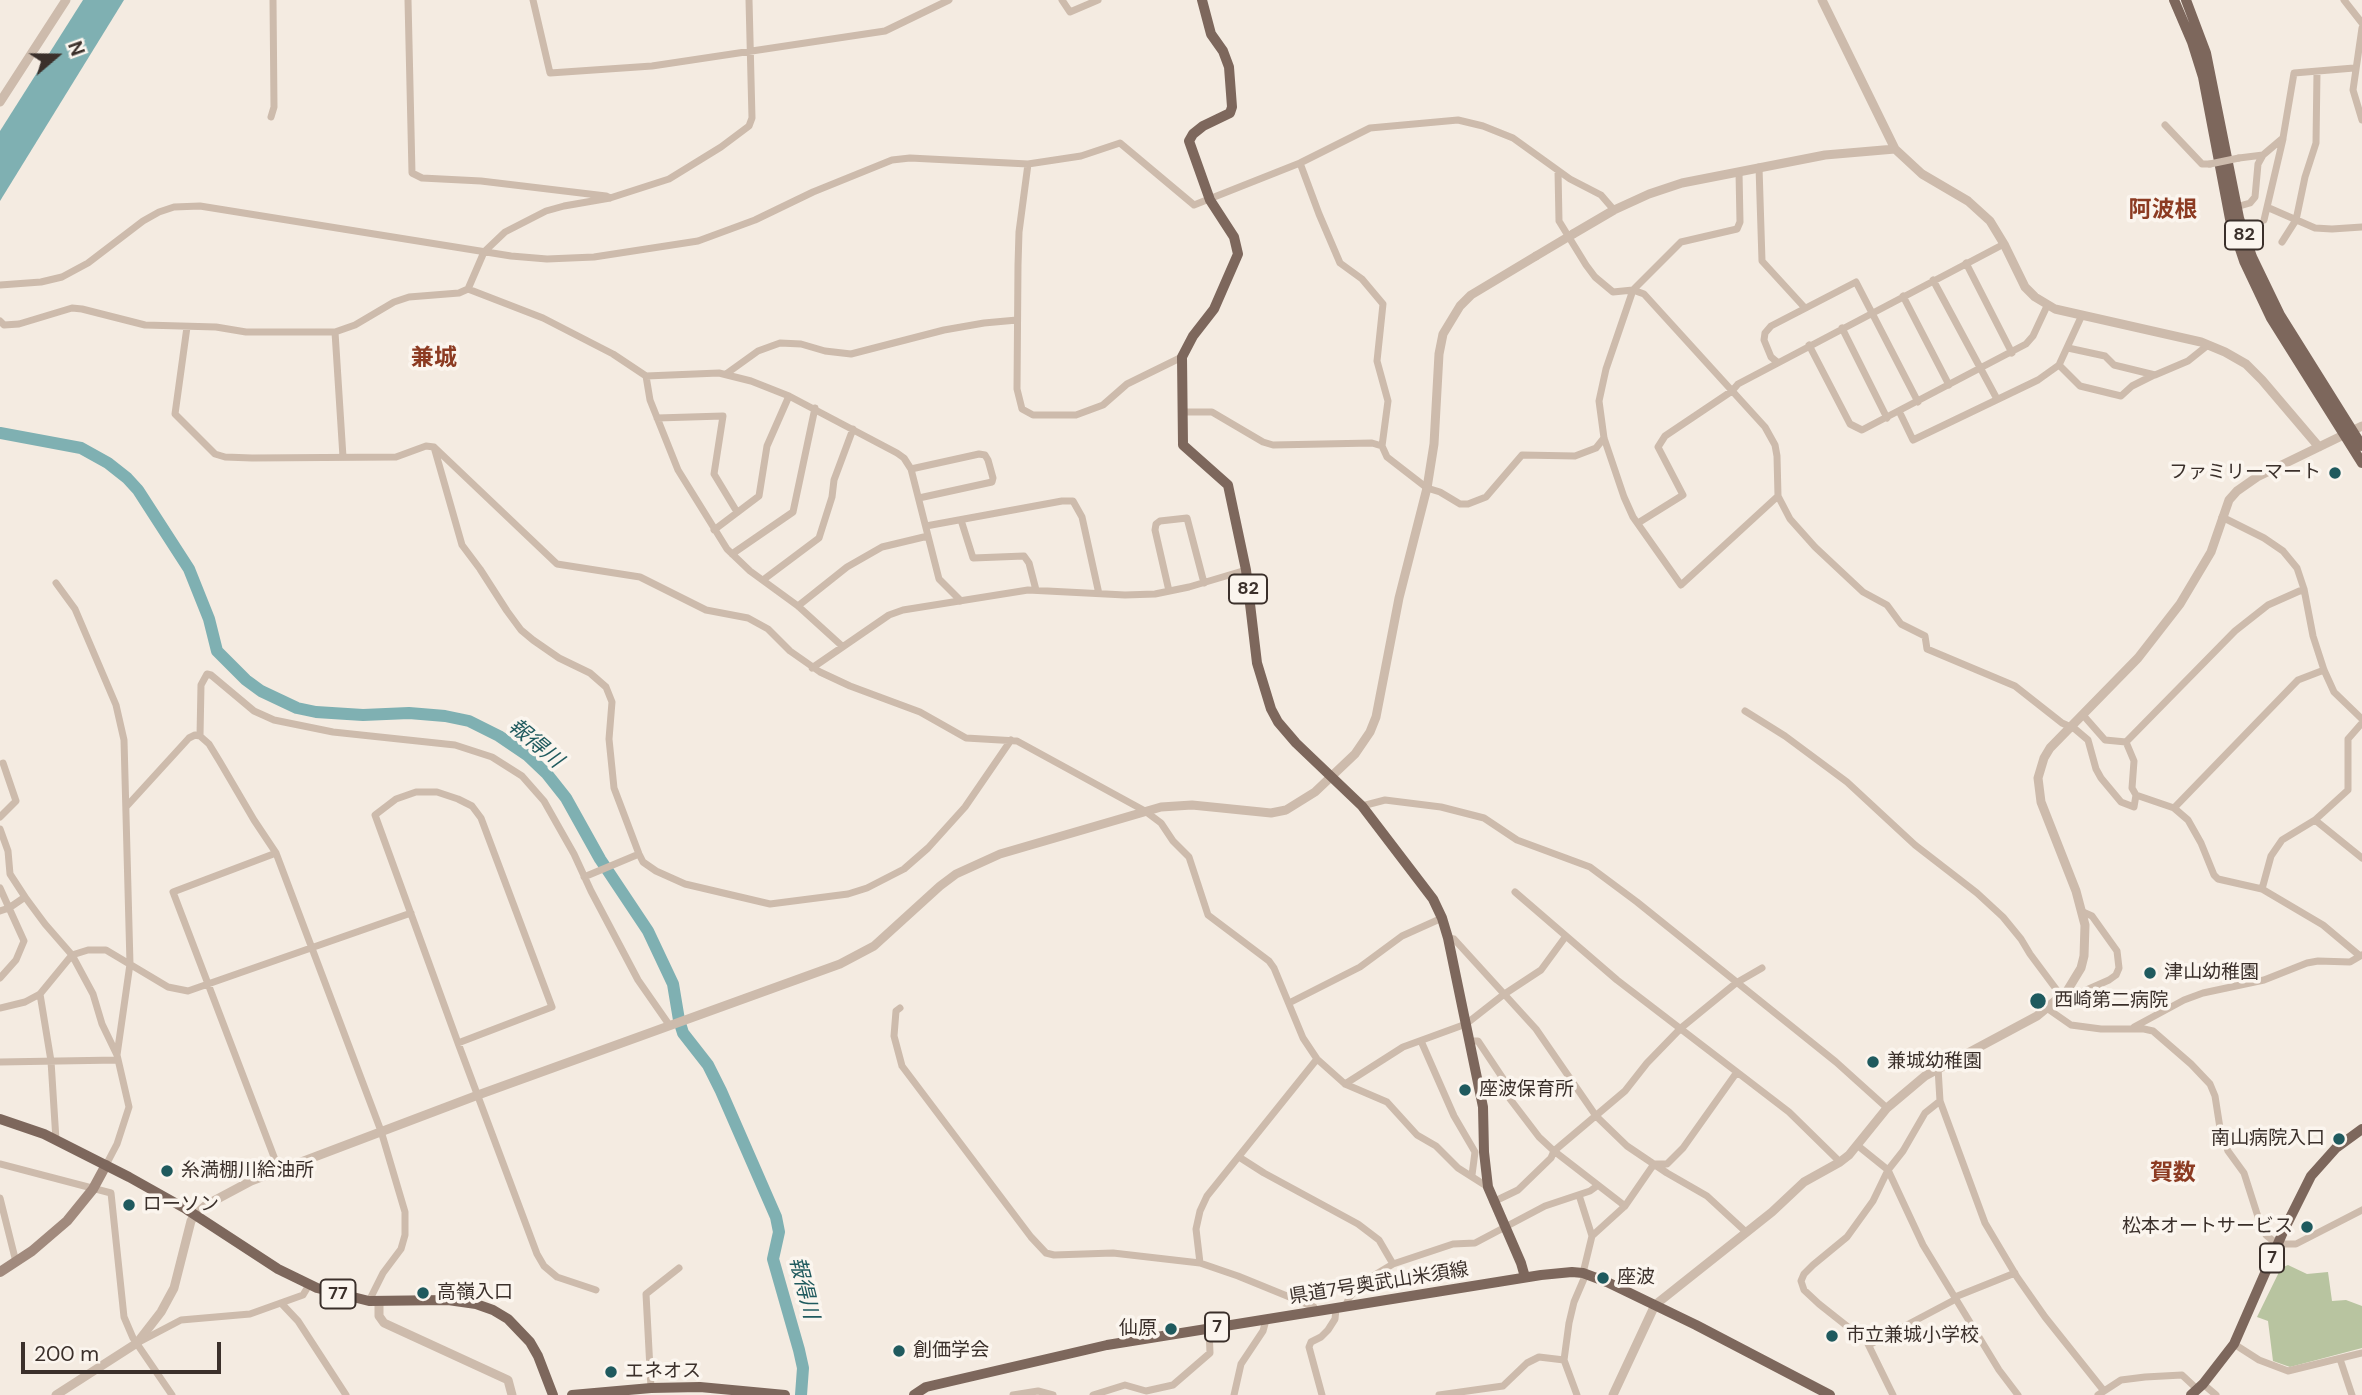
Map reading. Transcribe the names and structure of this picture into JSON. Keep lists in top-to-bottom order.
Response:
{
  "streets": {
    "main road": [
      "82",
      "7",
      "県道7号奥武山米須線",
      "77"
    ]
  },
  "crossings": [
    ["82", "県道7号奥武山米須線"]
  ],
  "districts": ["阿波根", "兼城", "賀数"],
  "water": ["報得川"],
  "places": [
    "ファミリーマート",
    "津山幼稚園",
    "西崎第二病院",
    "兼城幼稚園",
    "座波保育所",
    "南山病院入口",
    "糸満棚川給油所",
    "ローソン",
    "松本オートサービス",
    "座波",
    "高嶺入口",
    "仙原",
    "市立兼城小学校",
    "創価学会",
    "エネオス"
  ],
  "scale_bar": "200 m",
  "north": "right"
}
